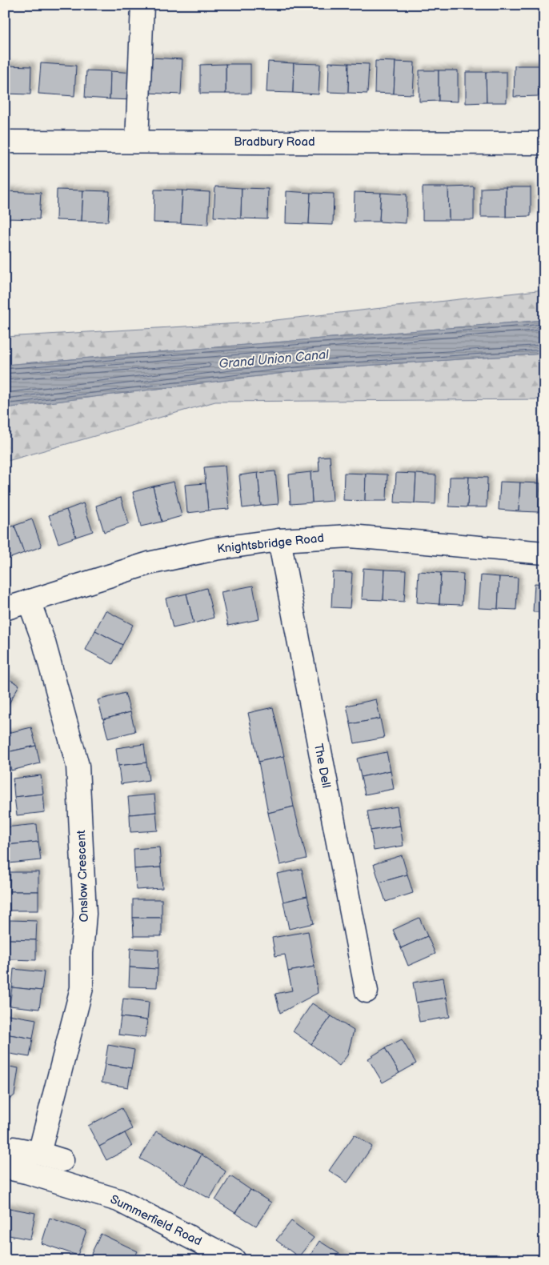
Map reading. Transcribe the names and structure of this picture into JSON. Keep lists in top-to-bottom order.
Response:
{
  "streets": {
    "street": [
      "Bradbury Road",
      "Knightsbridge Road",
      "The Dell",
      "Onslow Crescent",
      "Summerfield Road"
    ]
  },
  "crossings": [
    ["Knightsbridge Road", "The Dell"],
    ["Knightsbridge Road", "Onslow Crescent"]
  ],
  "water": ["Grand Union Canal"]
}
